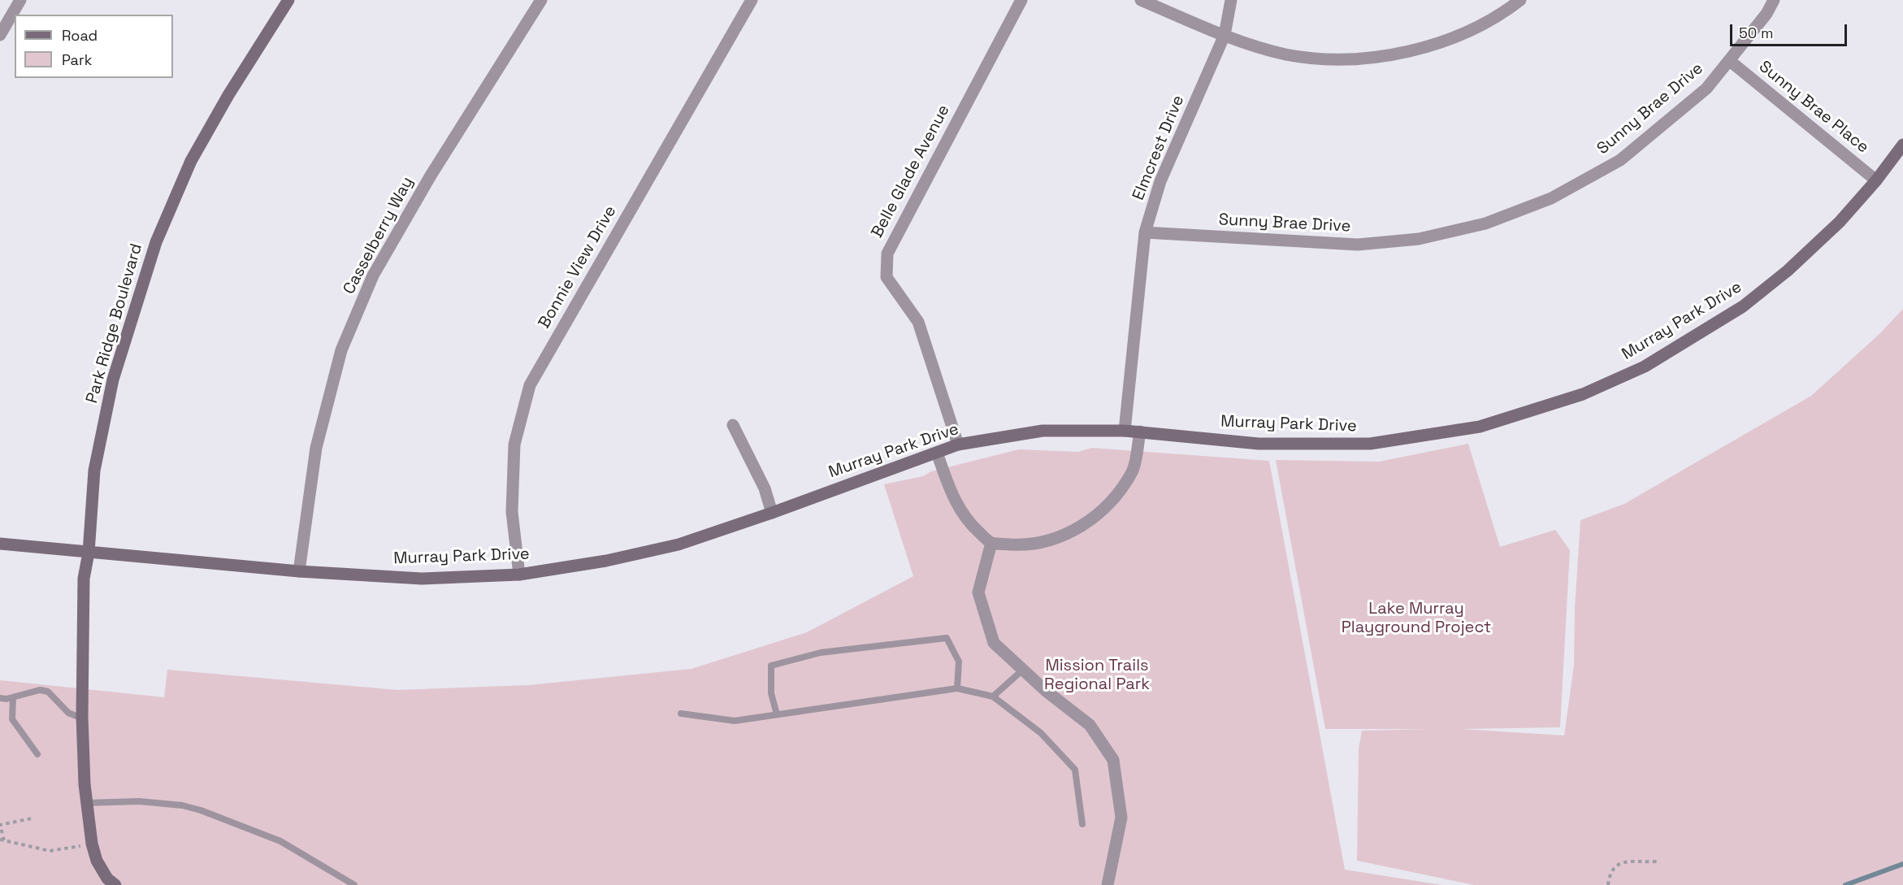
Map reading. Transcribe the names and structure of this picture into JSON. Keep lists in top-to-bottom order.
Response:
{
  "streets": {
    "street": [
      "Sunny Brae Place",
      "Sunny Brae Drive",
      "Elmcrest Drive",
      "Belle Glade Avenue",
      "Casselberry Way",
      "Bonnie View Drive",
      "Murray Park Drive",
      "Park Ridge Boulevard"
    ]
  },
  "crossings": [
    ["Sunny Brae Place", "Sunny Brae Drive"],
    ["Sunny Brae Place", "Murray Park Drive"],
    ["Sunny Brae Drive", "Elmcrest Drive"],
    ["Elmcrest Drive", "Murray Park Drive"],
    ["Belle Glade Avenue", "Murray Park Drive"],
    ["Casselberry Way", "Murray Park Drive"],
    ["Bonnie View Drive", "Murray Park Drive"],
    ["Murray Park Drive", "Park Ridge Boulevard"]
  ],
  "parks": ["Lake Murray Playground Project", "Mission Trails Regional Park"],
  "legend": ["Road", "Park"],
  "scale_bar": "50 m"
}
